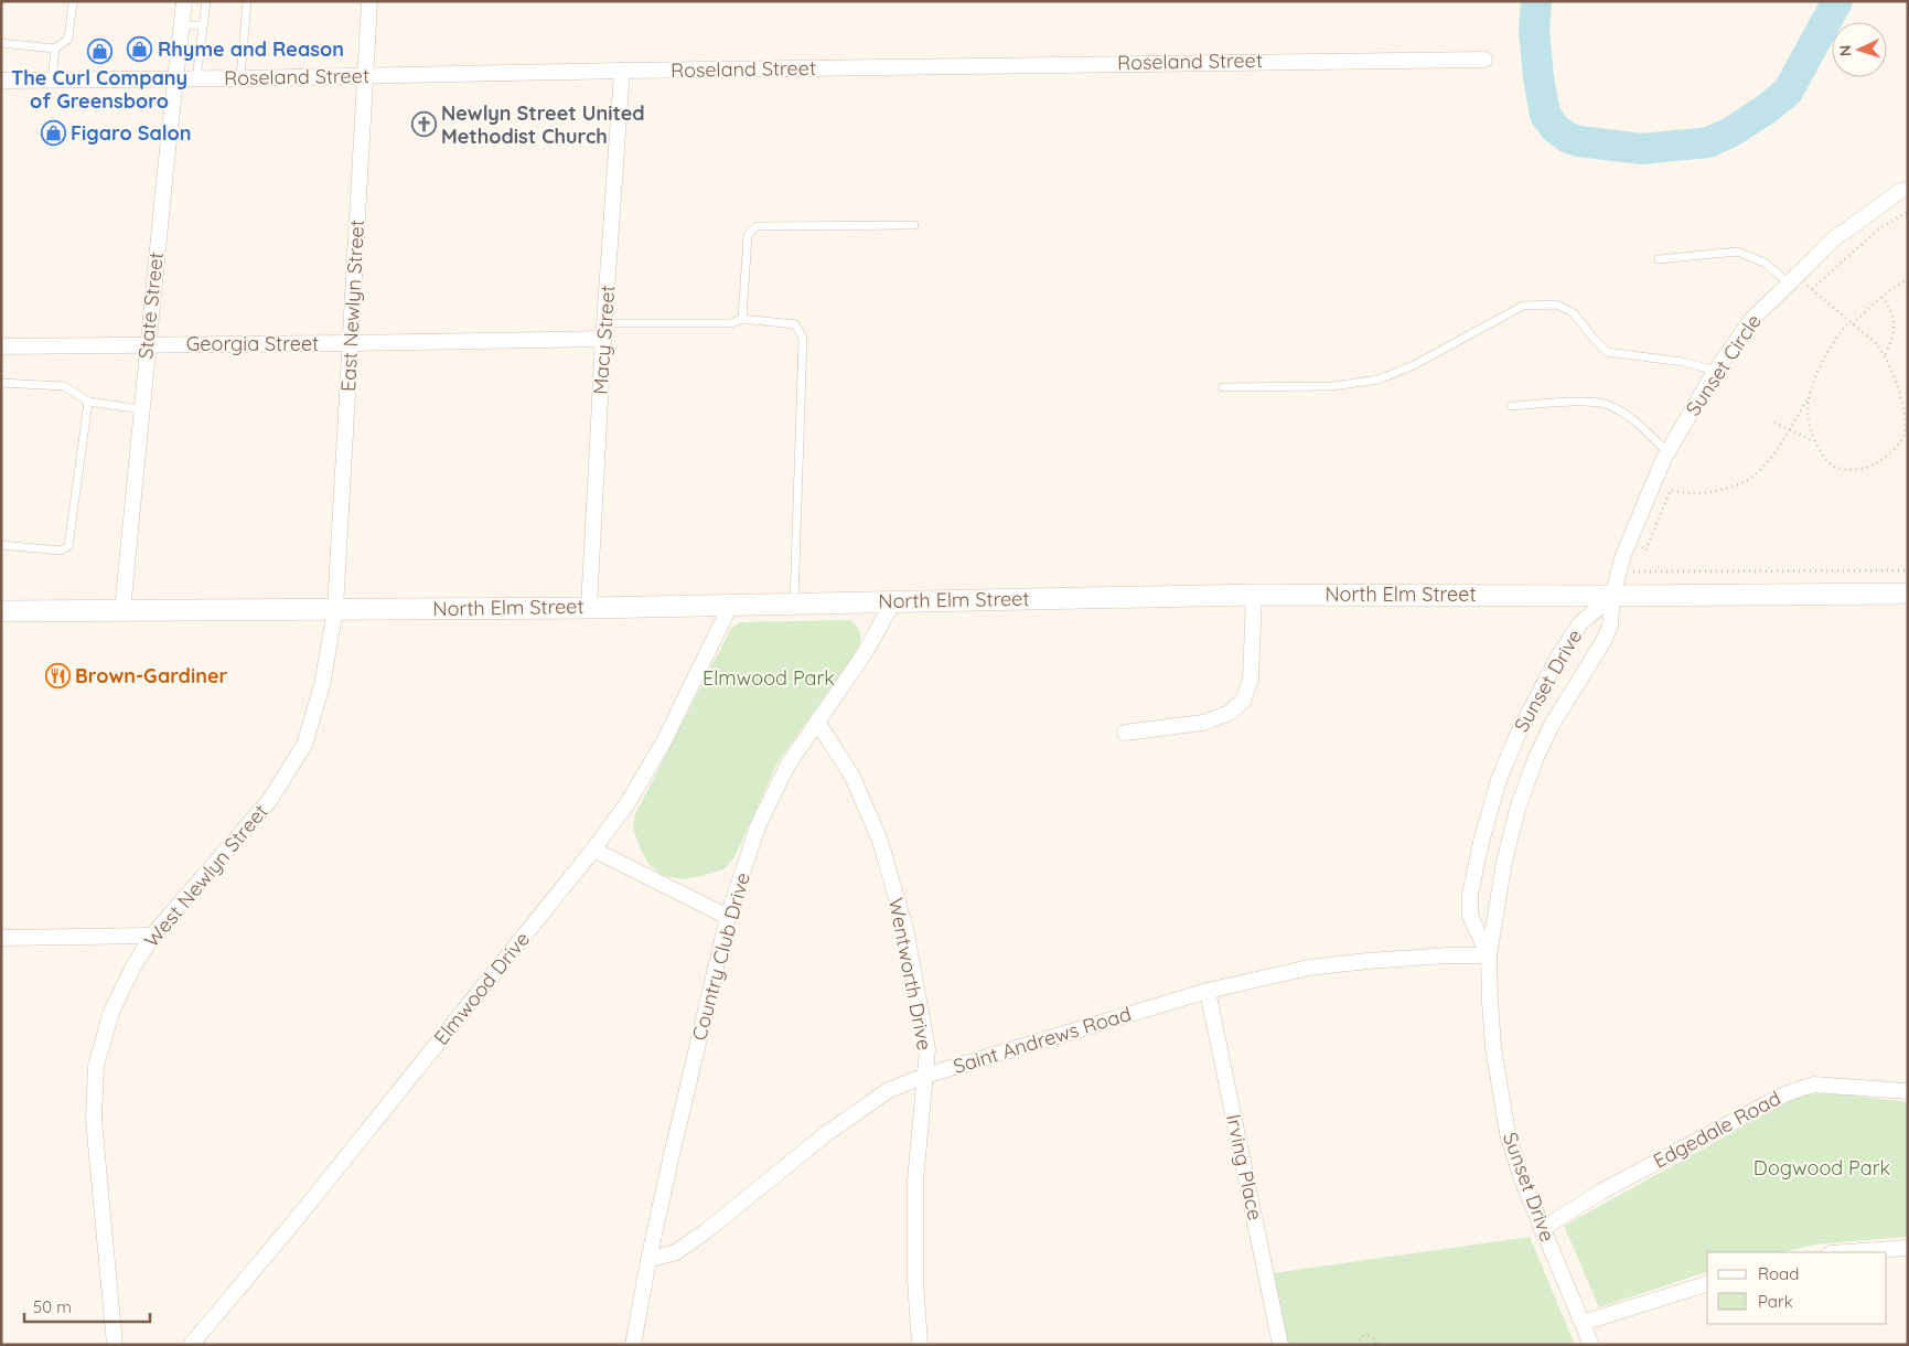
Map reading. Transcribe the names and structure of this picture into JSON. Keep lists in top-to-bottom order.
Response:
{
  "streets": {
    "main road": ["North Elm Street"],
    "street": [
      "Roseland Street",
      "State Street",
      "East Newlyn Street",
      "Macy Street",
      "Georgia Street",
      "Sunset Circle",
      "Sunset Drive",
      "West Newlyn Street",
      "Country Club Drive",
      "Wentworth Drive",
      "Elmwood Drive",
      "Saint Andrews Road",
      "Edgedale Road",
      "Irving Place"
    ]
  },
  "crossings": [
    ["Roseland Street", "State Street"],
    ["Roseland Street", "East Newlyn Street"],
    ["Roseland Street", "Macy Street"],
    ["State Street", "Georgia Street"],
    ["State Street", "North Elm Street"],
    ["East Newlyn Street", "Georgia Street"],
    ["East Newlyn Street", "North Elm Street"],
    ["East Newlyn Street", "West Newlyn Street"],
    ["Macy Street", "Georgia Street"],
    ["Macy Street", "North Elm Street"],
    ["Sunset Circle", "North Elm Street"],
    ["Sunset Circle", "Sunset Drive"],
    ["North Elm Street", "Sunset Drive"],
    ["North Elm Street", "West Newlyn Street"],
    ["North Elm Street", "Country Club Drive"],
    ["North Elm Street", "Elmwood Drive"],
    ["Sunset Drive", "Saint Andrews Road"],
    ["Sunset Drive", "Edgedale Road"],
    ["Country Club Drive", "Wentworth Drive"],
    ["Country Club Drive", "Saint Andrews Road"],
    ["Wentworth Drive", "Saint Andrews Road"],
    ["Saint Andrews Road", "Irving Place"]
  ],
  "parks": ["Elmwood Park", "Dogwood Park"],
  "places": {
    "shop": ["Rhyme and Reason", "The Curl Company of Greensboro", "Figaro Salon"],
    "church": ["Newlyn Street United Methodist Church"],
    "restaurant": ["Brown-Gardiner"]
  },
  "legend": ["Road", "Park"],
  "scale_bar": "50 m",
  "north": "left"
}
